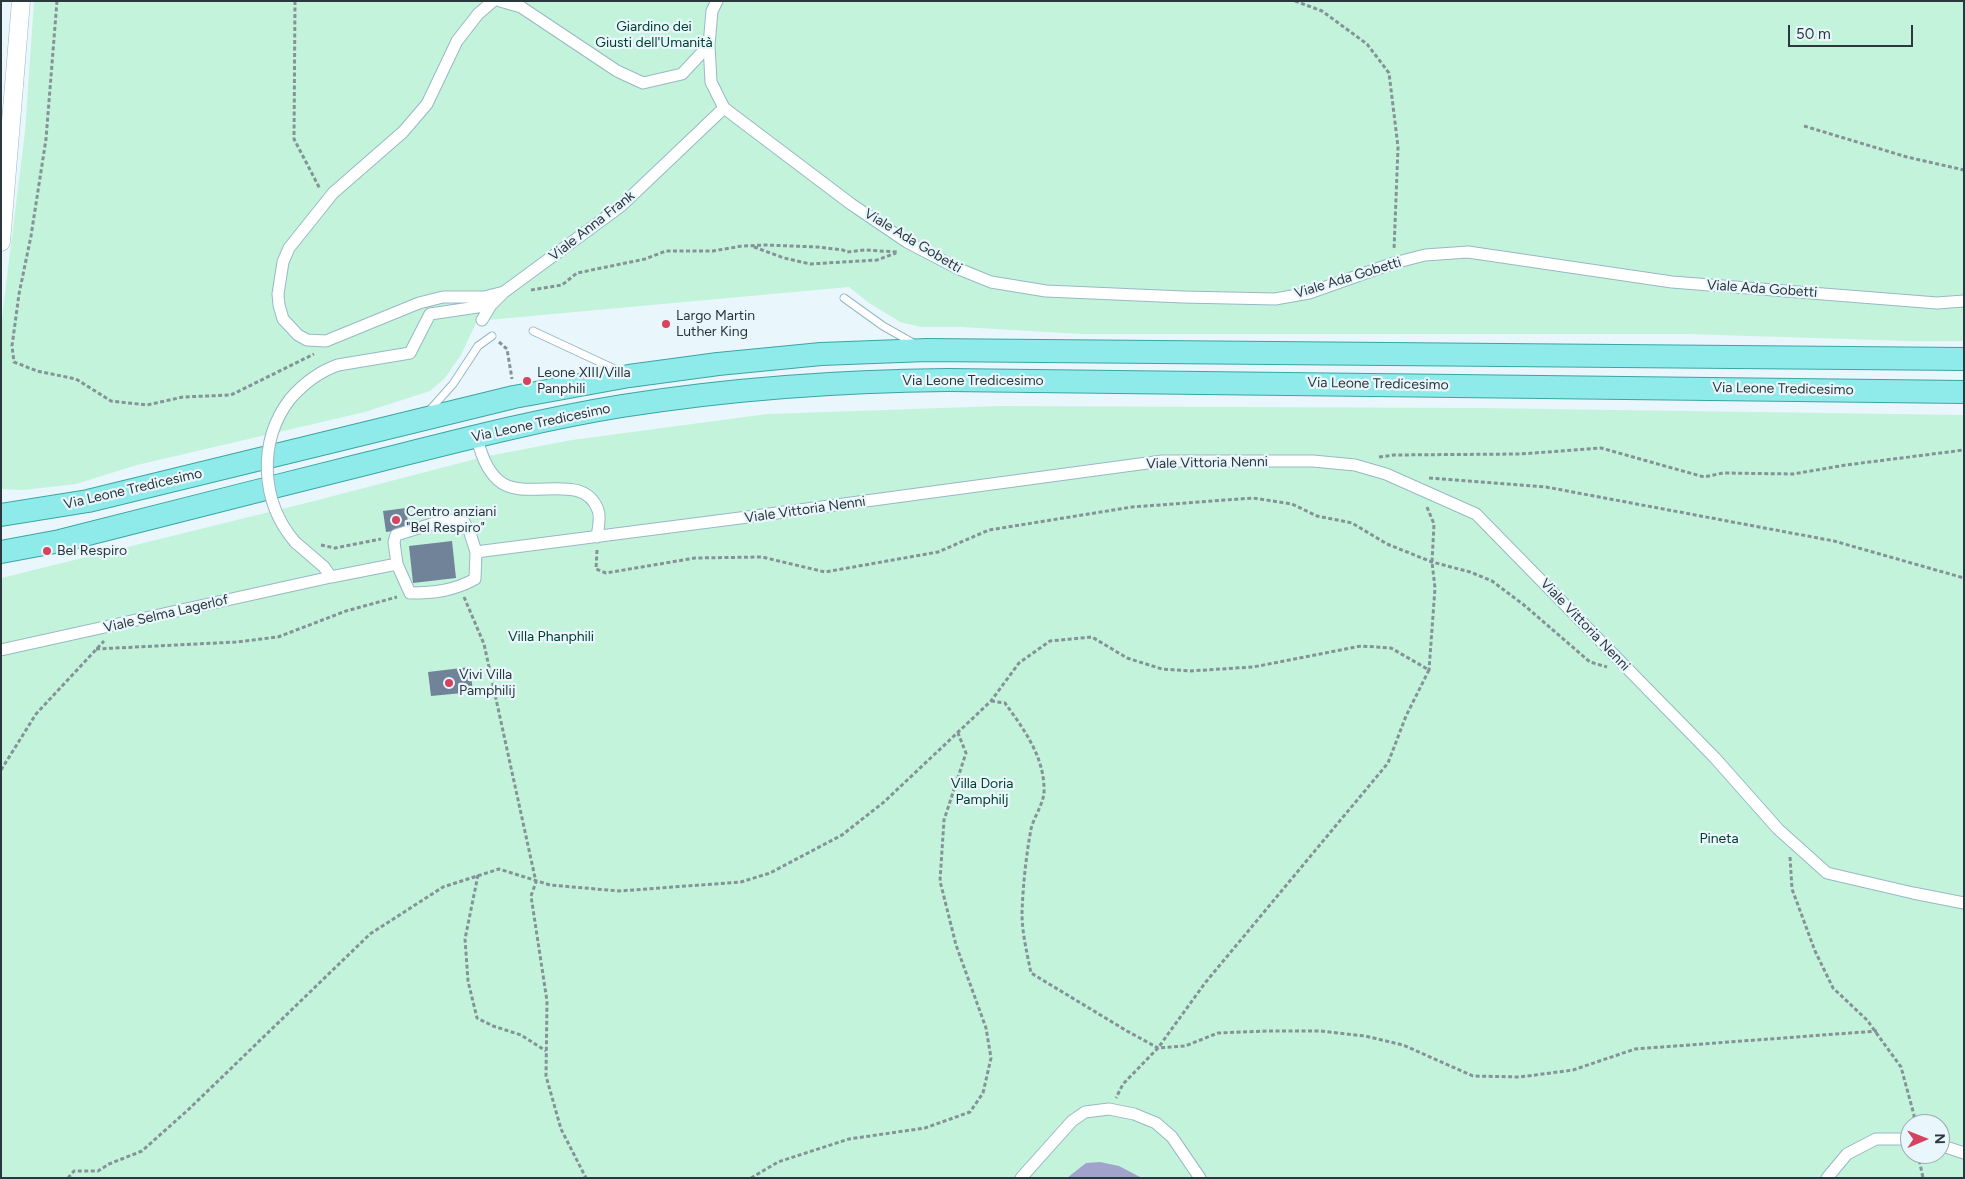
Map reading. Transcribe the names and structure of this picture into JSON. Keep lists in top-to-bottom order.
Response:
{
  "streets": {
    "main road": ["Via Leone Tredicesimo"],
    "street": [
      "Viale Anna Frank",
      "Viale Ada Gobetti",
      "Viale Vittoria Nenni",
      "Viale Selma Lagerlof"
    ]
  },
  "crossings": [
    ["Viale Anna Frank", "Viale Ada Gobetti"]
  ],
  "parks": [
    "Giardino dei Giusti dell'Umanità",
    "Villa Phanphili",
    "Villa Doria Pamphilj",
    "Pineta"
  ],
  "places": [
    "Largo Martin Luther King",
    "Leone XIII/Villa Panphili",
    "Centro anziani \"Bel Respiro\"",
    "Bel Respiro",
    "Vivi Villa Pamphilij"
  ],
  "scale_bar": "50 m",
  "north": "right"
}
